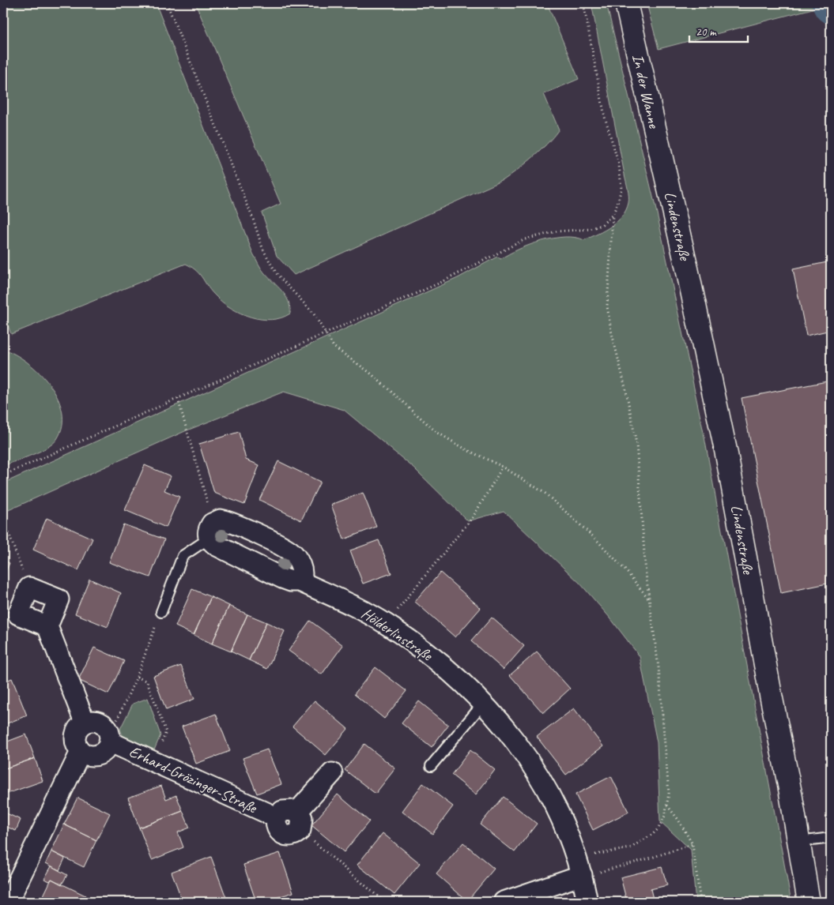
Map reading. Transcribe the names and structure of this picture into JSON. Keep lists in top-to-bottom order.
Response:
{
  "streets": {
    "street": [
      "In der Wanne",
      "Lindenstraße",
      "Hölderlinstraße",
      "Erhard-Grözinger-Straße"
    ]
  },
  "crossings": [
    ["In der Wanne", "Lindenstraße"]
  ],
  "scale_bar": "20 m"
}
